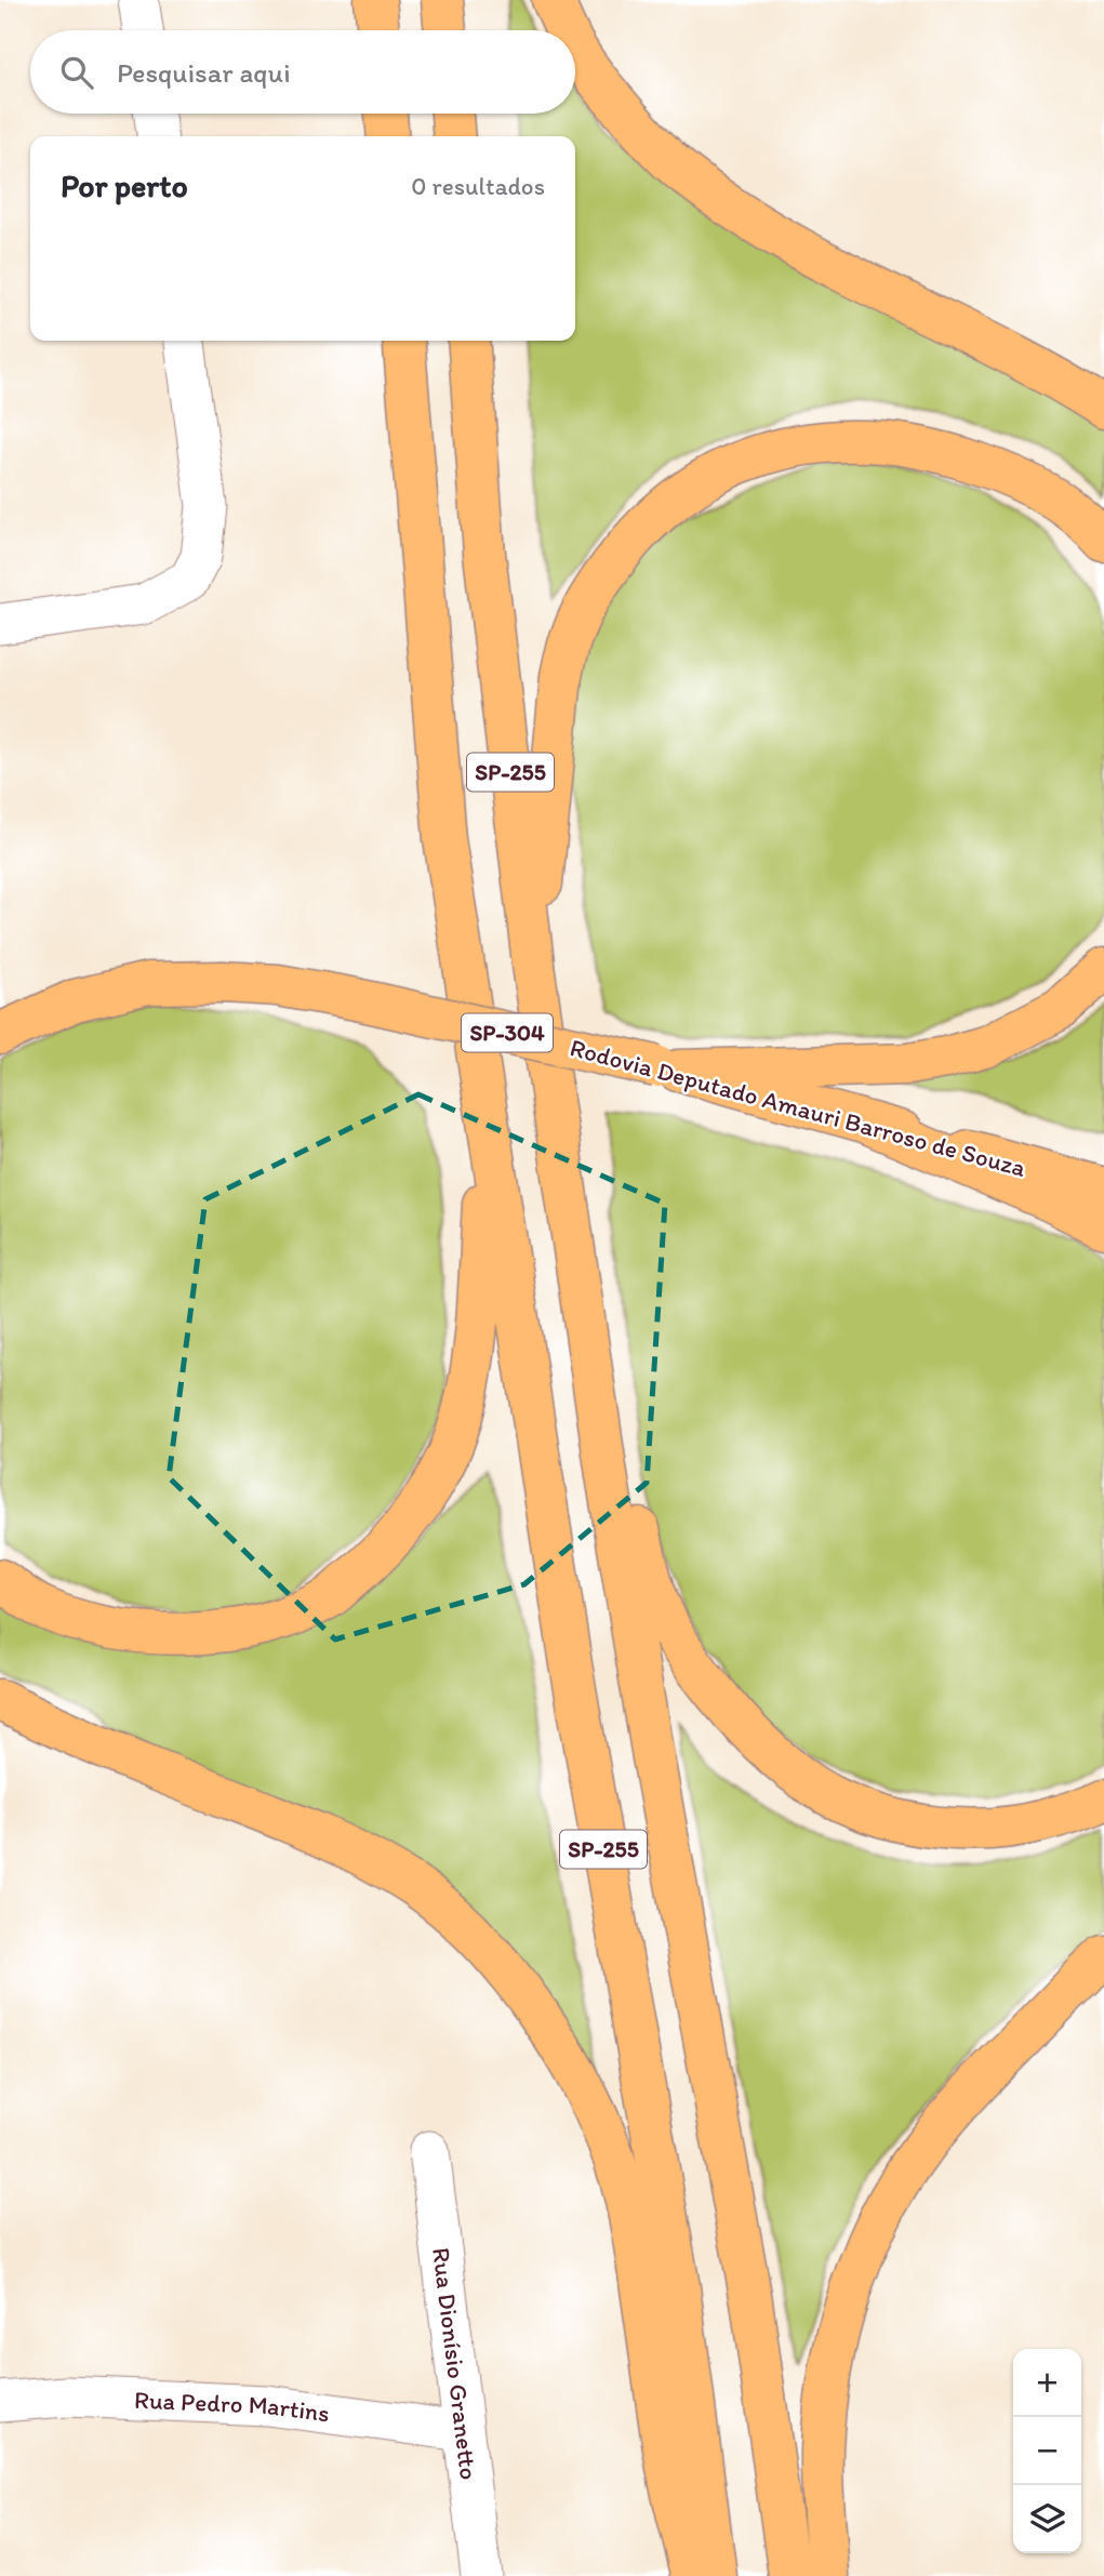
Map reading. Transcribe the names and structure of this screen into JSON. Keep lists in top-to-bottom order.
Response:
{
  "streets": {
    "main road": ["SP-255", "SP-304", "Rodovia Deputado Amauri Barroso de Souza"],
    "street": ["Rua Dionísio Granetto", "Rua Pedro Martins"]
  },
  "crossings": [
    ["Rua Dionísio Granetto", "Rua Pedro Martins"]
  ],
  "page": {
    "search": "Pesquisar aqui",
    "heading": ["Por perto", "0 resultados"],
    "map_buttons": ["+", "−"]
  }
}
